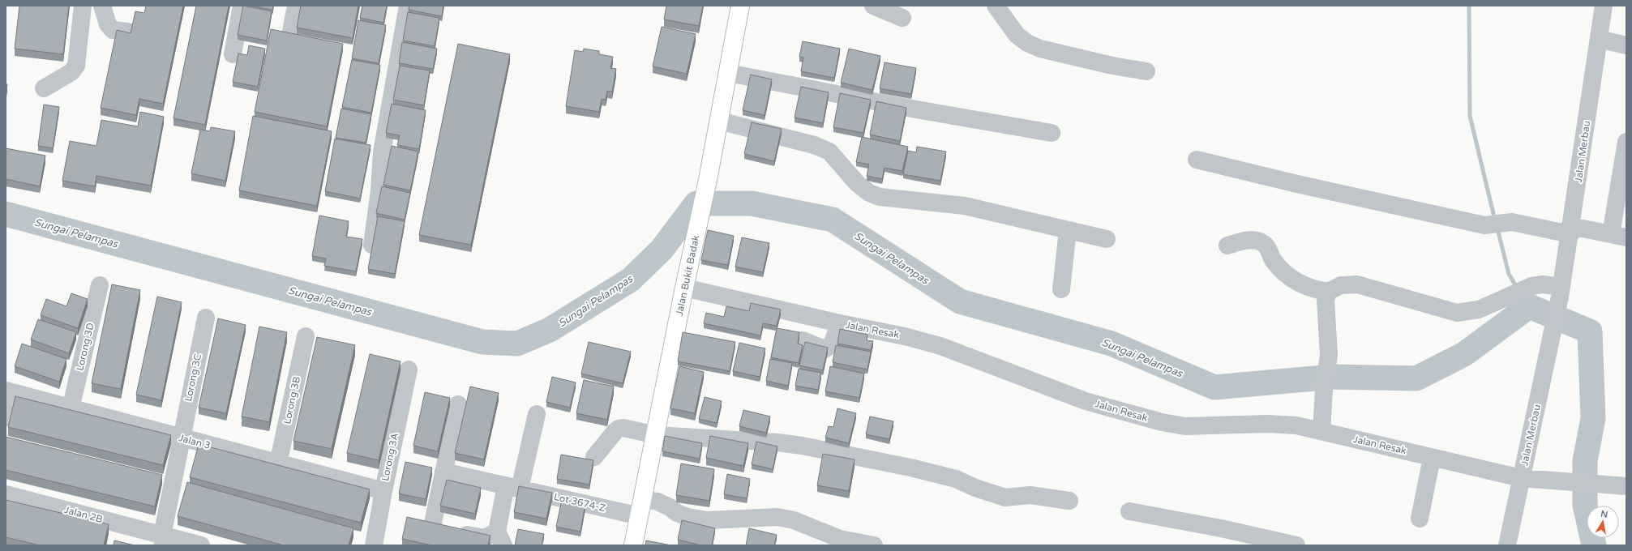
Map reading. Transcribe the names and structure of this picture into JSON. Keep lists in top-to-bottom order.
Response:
{
  "streets": {
    "main road": ["Jalan Bukit Badak"],
    "street": [
      "Jalan Merbau",
      "Jalan Resak",
      "Lorong 3D",
      "Lorong 3C",
      "Lorong 3B",
      "Jalan 3",
      "Lorong 3A",
      "Lot 3674-Z",
      "Jalan 2B"
    ]
  },
  "crossings": [
    ["Jalan Merbau", "Jalan Resak"],
    ["Jalan Bukit Badak", "Jalan Resak"],
    ["Jalan Bukit Badak", "Lot 3674-Z"],
    ["Lorong 3D", "Jalan 3"],
    ["Lorong 3C", "Jalan 3"],
    ["Lorong 3C", "Jalan 2B"],
    ["Lorong 3B", "Jalan 3"],
    ["Jalan 3", "Lorong 3A"]
  ],
  "water": ["Sungai Pelampas"],
  "north": "top"
}
